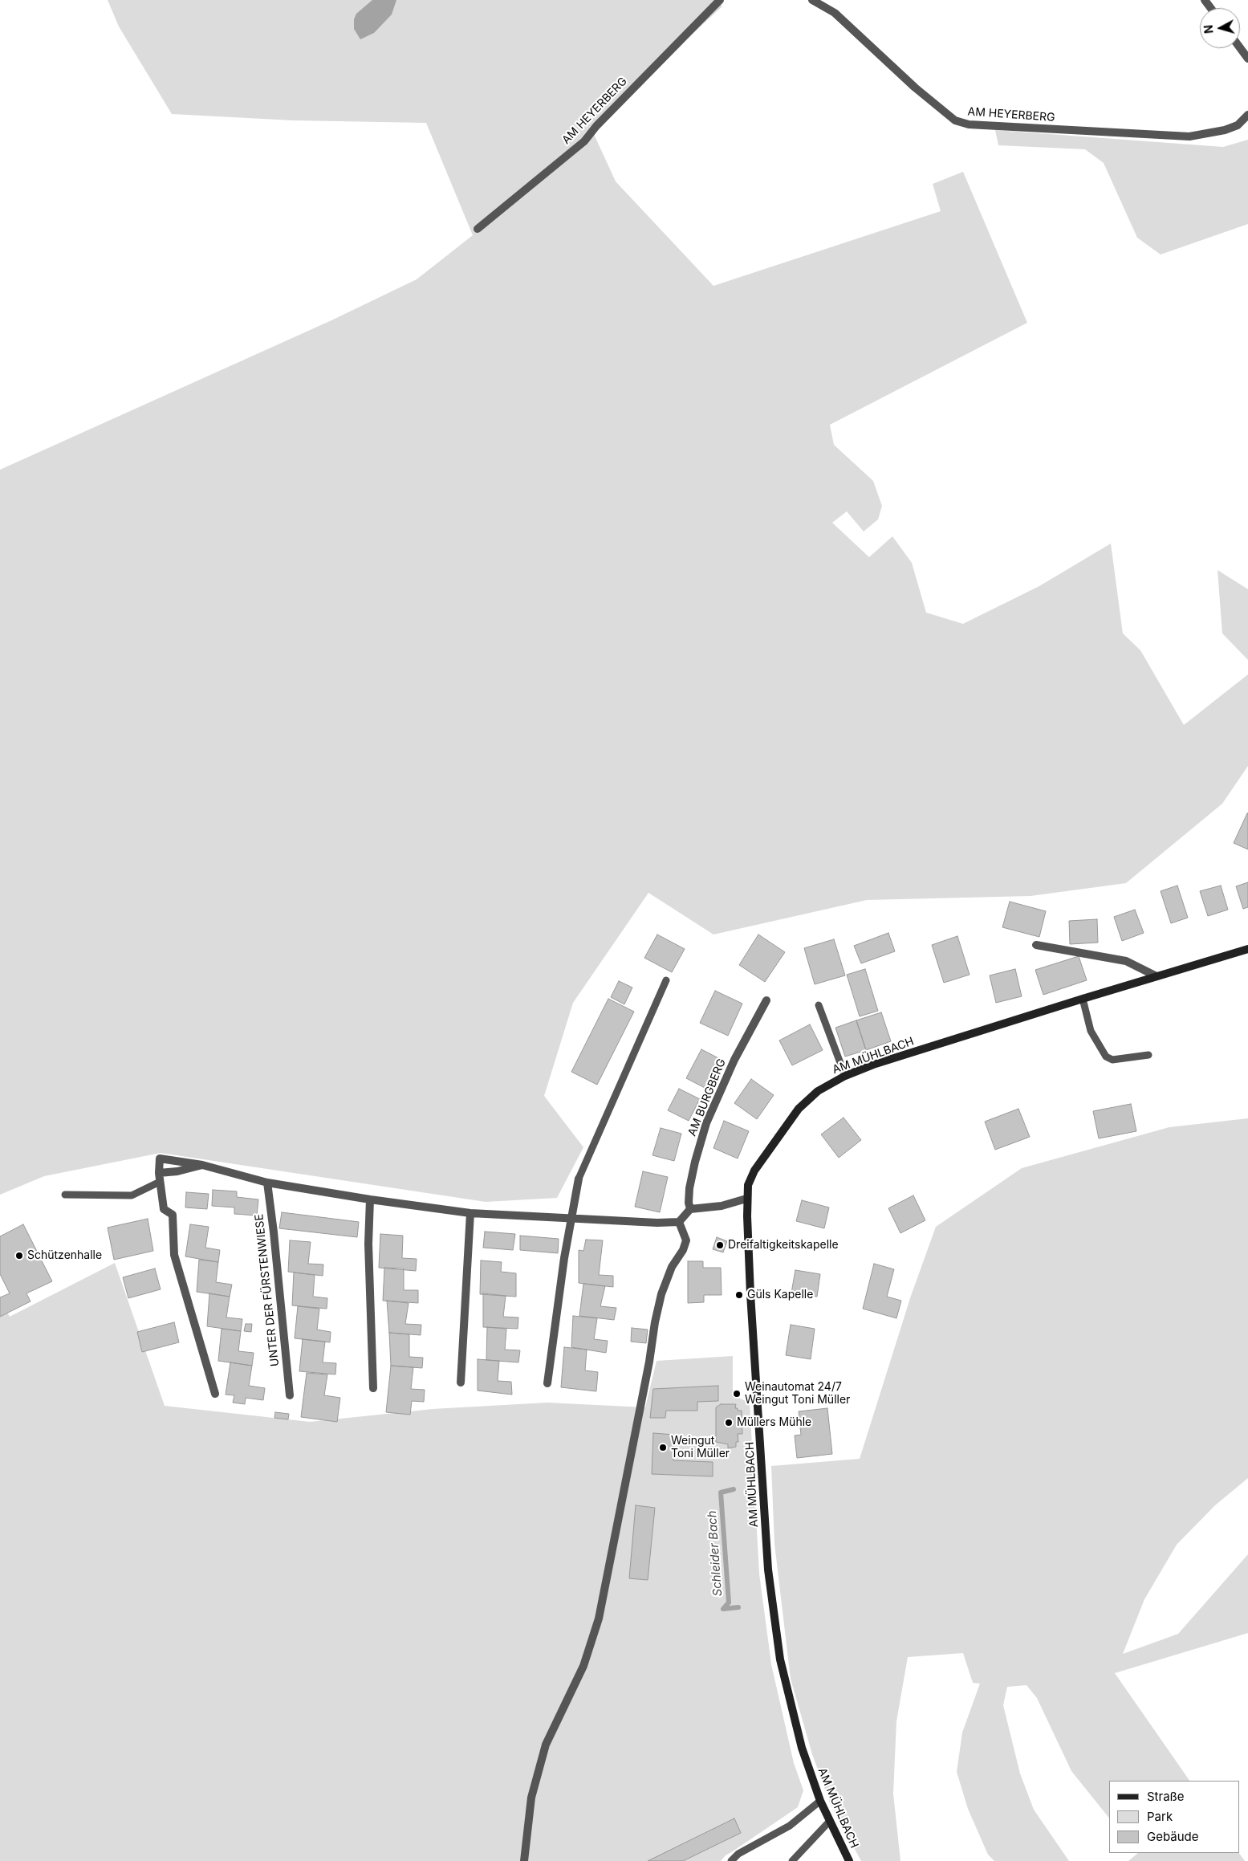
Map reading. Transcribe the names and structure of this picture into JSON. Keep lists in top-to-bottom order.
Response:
{
  "streets": {
    "street": [
      "AM HEYERBERG",
      "AM MÜHLBACH",
      "AM BURGBERG",
      "UNTER DER FÜRSTENWIESE"
    ]
  },
  "water": ["Schleider Bach"],
  "places": [
    "Dreifaltigkeitskapelle",
    "Schützenhalle",
    "Güls Kapelle",
    "Weinautomat 24/7 Weingut Toni Müller",
    "Müllers Mühle",
    "Weingut Toni Müller"
  ],
  "legend": ["Straße", "Park", "Gebäude"],
  "north": "left"
}
